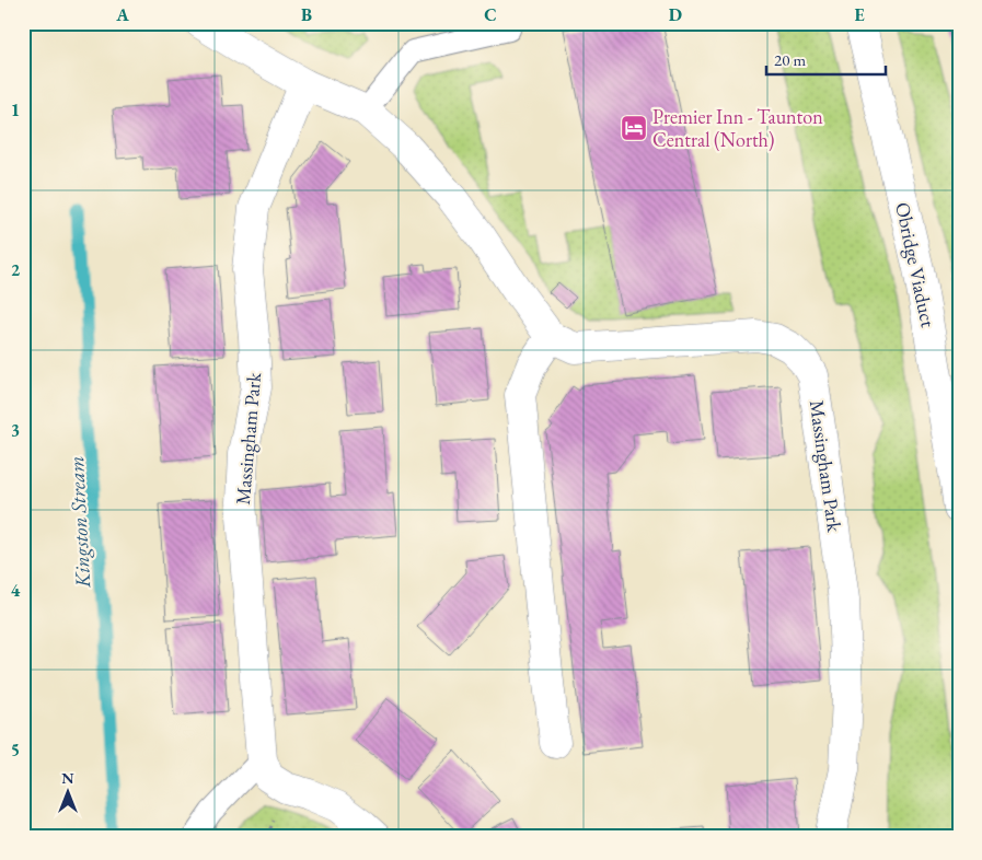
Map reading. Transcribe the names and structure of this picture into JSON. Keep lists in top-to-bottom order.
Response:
{
  "streets": {
    "street": ["Obridge Viaduct", "Massingham Park"]
  },
  "water": ["Kingston Stream"],
  "places": {
    "hotel": ["Premier Inn - Taunton Central (North)"]
  },
  "scale_bar": "20 m",
  "north": "top",
  "grid": {
    "columns": [
      "A",
      "B",
      "C",
      "D",
      "E"
    ],
    "rows": [
      "1",
      "2",
      "3",
      "4",
      "5"
    ]
  }
}
